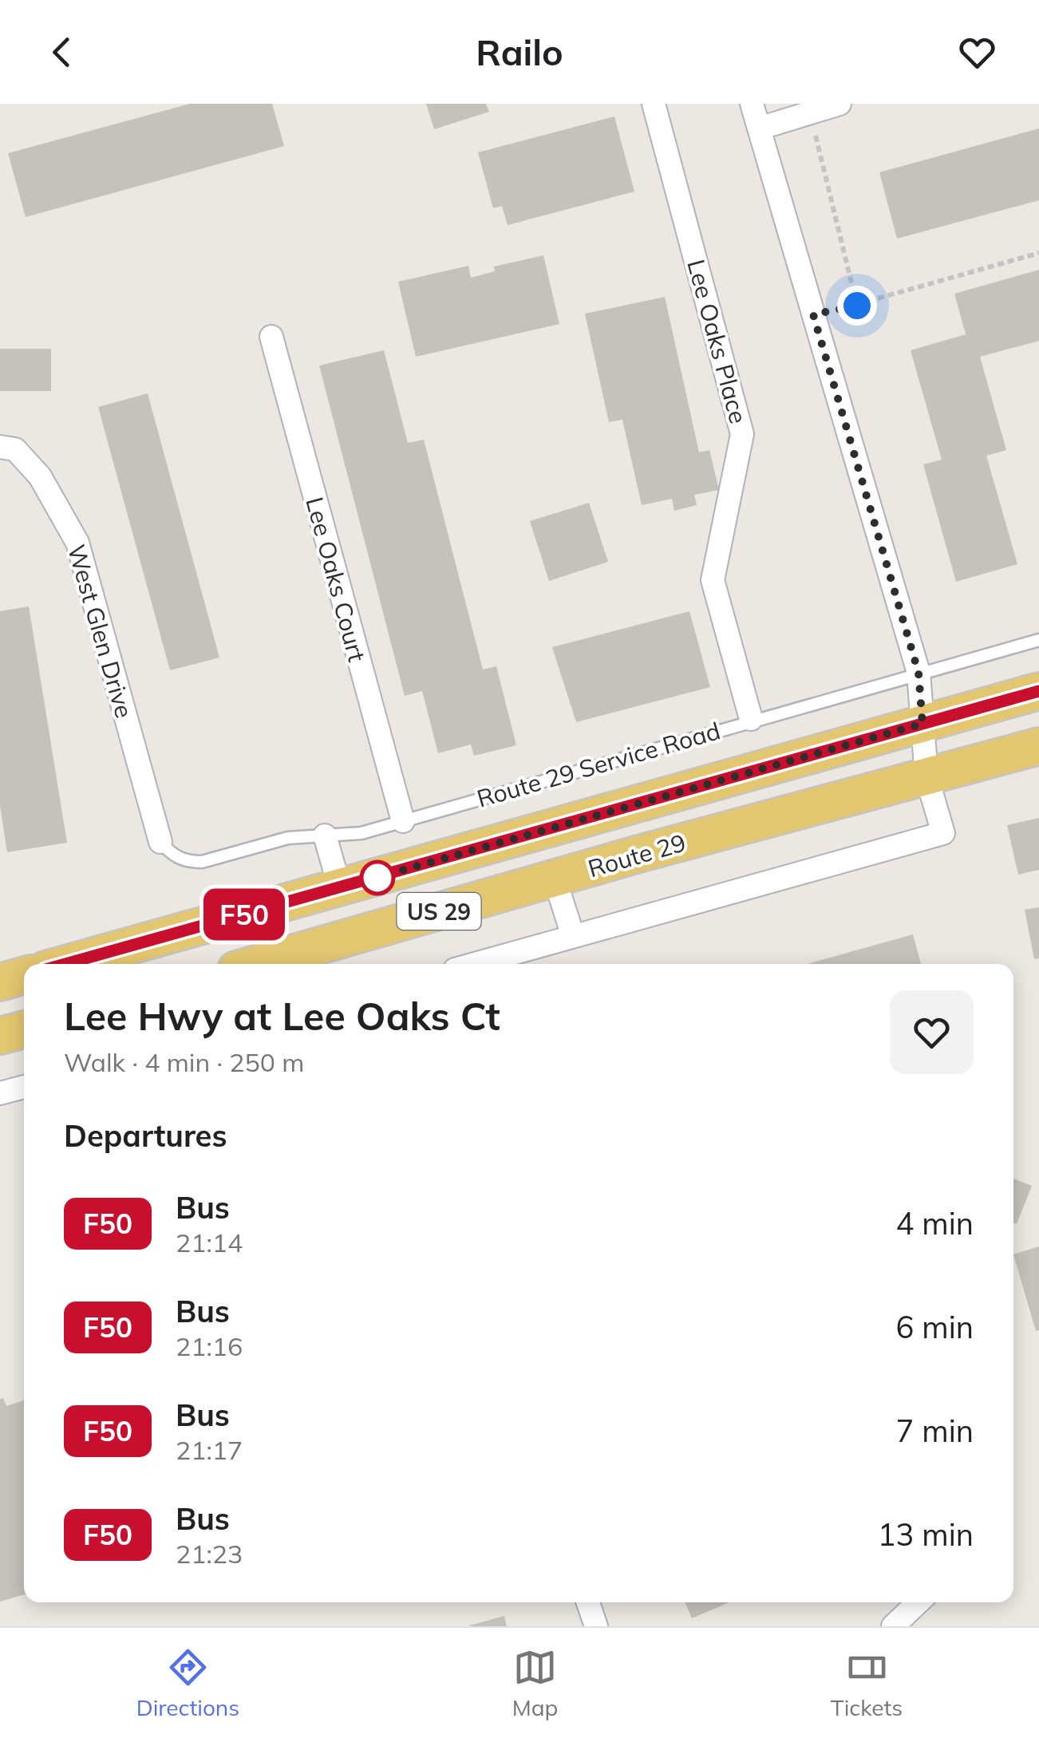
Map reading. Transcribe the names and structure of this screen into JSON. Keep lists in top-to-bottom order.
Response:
{
  "streets": {
    "main road": ["Route 29", "US 29"],
    "street": ["Lee Oaks Place", "Lee Oaks Court", "West Glen Drive"],
    "lane": ["Route 29 Service Road"]
  },
  "crossings": [
    ["Lee Oaks Place", "Route 29 Service Road"],
    ["Lee Oaks Court", "Route 29 Service Road"],
    ["West Glen Drive", "Route 29 Service Road"]
  ],
  "lines": ["bus line F50"],
  "page": {
    "header": "Railo",
    "on_map": "F50",
    "heading": [
      ["Lee Hwy at Lee Oaks Ct", "Walk · 4 min · 250 m"],
      "Departures"
    ],
    "list": [
      {
        "mark": "F50",
        "name": "Bus",
        "note": "21:14",
        "value": "4 min"
      },
      {
        "mark": "F50",
        "name": "Bus",
        "note": "21:16",
        "value": "6 min"
      },
      {
        "mark": "F50",
        "name": "Bus",
        "note": "21:17",
        "value": "7 min"
      },
      {
        "mark": "F50",
        "name": "Bus",
        "note": "21:23",
        "value": "13 min"
      }
    ],
    "tabs": ["Directions", "Map", "Tickets"]
  }
}
